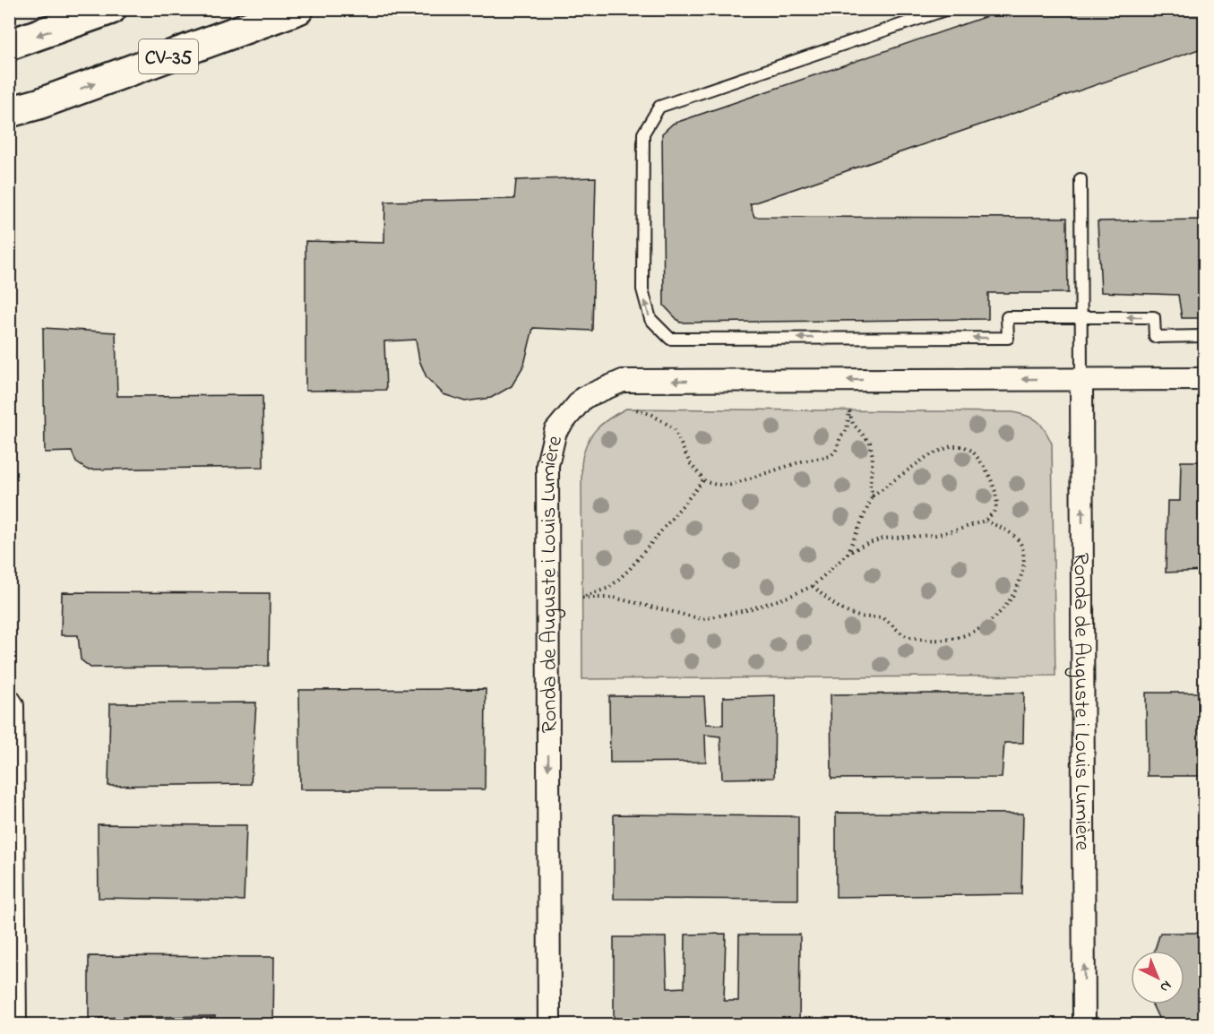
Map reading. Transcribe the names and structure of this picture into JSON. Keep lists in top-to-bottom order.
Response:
{
  "streets": {
    "highway": ["CV-35"],
    "street": ["Ronda de Auguste i Louis Lumière"]
  },
  "north": "bottom right"
}
